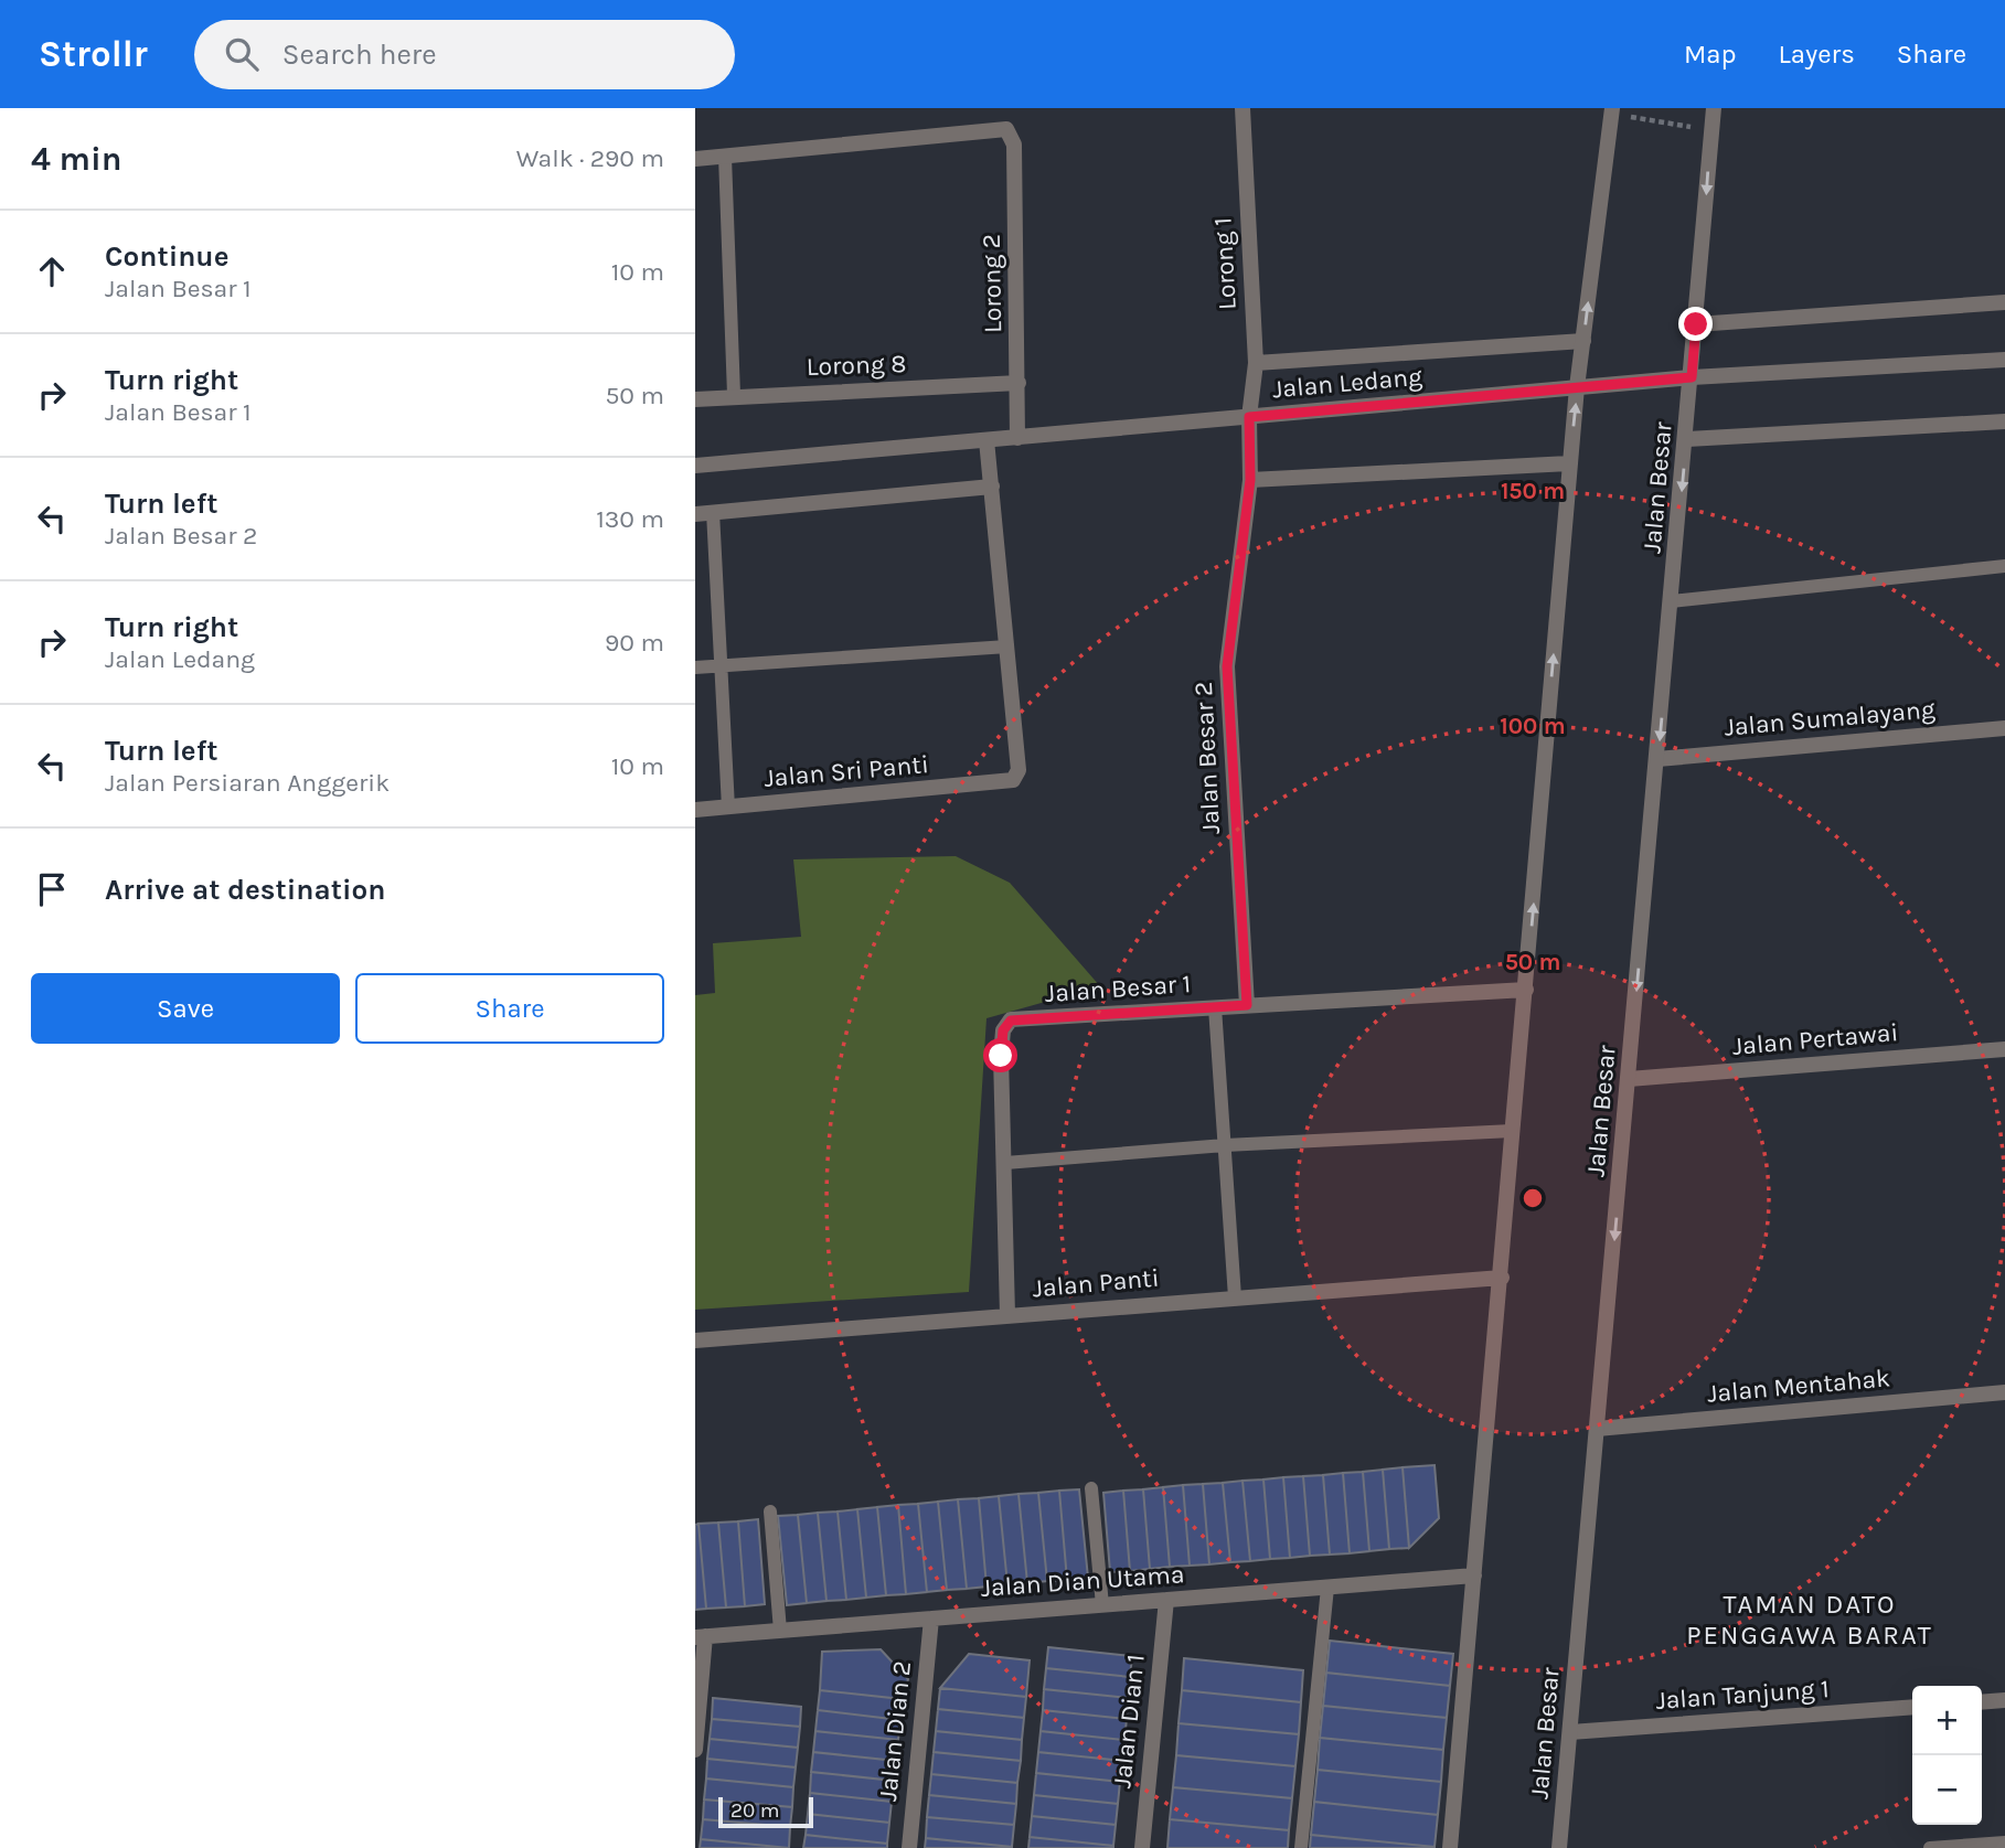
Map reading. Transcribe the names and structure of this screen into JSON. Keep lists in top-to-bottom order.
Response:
{
  "streets": {
    "street": [
      "Lorong 1",
      "Lorong 2",
      "Lorong 8",
      "Jalan Ledang",
      "Jalan Besar",
      "Jalan Sumalayang",
      "Jalan Besar 2",
      "Jalan Sri Panti",
      "Jalan Besar 1",
      "Jalan Pertawai",
      "Jalan Panti",
      "Jalan Mentahak",
      "Jalan Dian Utama",
      "Jalan Tanjung 1",
      "Jalan Dian 1",
      "Jalan Dian 2"
    ]
  },
  "crossings": [
    ["Lorong 1", "Jalan Ledang"],
    ["Lorong 1", "Jalan Besar 2"],
    ["Lorong 2", "Lorong 8"],
    ["Lorong 2", "Jalan Ledang"],
    ["Jalan Ledang", "Jalan Besar"],
    ["Jalan Ledang", "Jalan Besar 2"],
    ["Jalan Besar", "Jalan Sumalayang"],
    ["Jalan Besar", "Jalan Pertawai"],
    ["Jalan Besar", "Jalan Mentahak"],
    ["Jalan Besar", "Jalan Tanjung 1"],
    ["Jalan Besar 2", "Jalan Besar 1"],
    ["Jalan Besar 1", "Jalan Panti"],
    ["Jalan Dian Utama", "Jalan Dian 1"],
    ["Jalan Dian Utama", "Jalan Dian 2"]
  ],
  "districts": ["TAMAN DATO PENGGAWA BARAT"],
  "scale_bar": "20 m",
  "page": {
    "header": "Strollr",
    "search": "Search here",
    "nav": ["Map", "Layers", "Share"],
    "heading": ["4 min", "Walk · 290 m"],
    "list": [
      ["Continue", "Jalan Besar 1", "10 m"],
      ["Turn right", "Jalan Besar 1", "50 m"],
      ["Turn left", "Jalan Besar 2", "130 m"],
      ["Turn right", "Jalan Ledang", "90 m"],
      ["Turn left", "Jalan Persiaran Anggerik", "10 m"],
      "Arrive at destination"
    ],
    "buttons": ["Save", "Share"],
    "map_buttons": ["+", "−"],
    "scale": "20 m"
  },
  "rings": ["150 m", "100 m", "50 m"]
}
